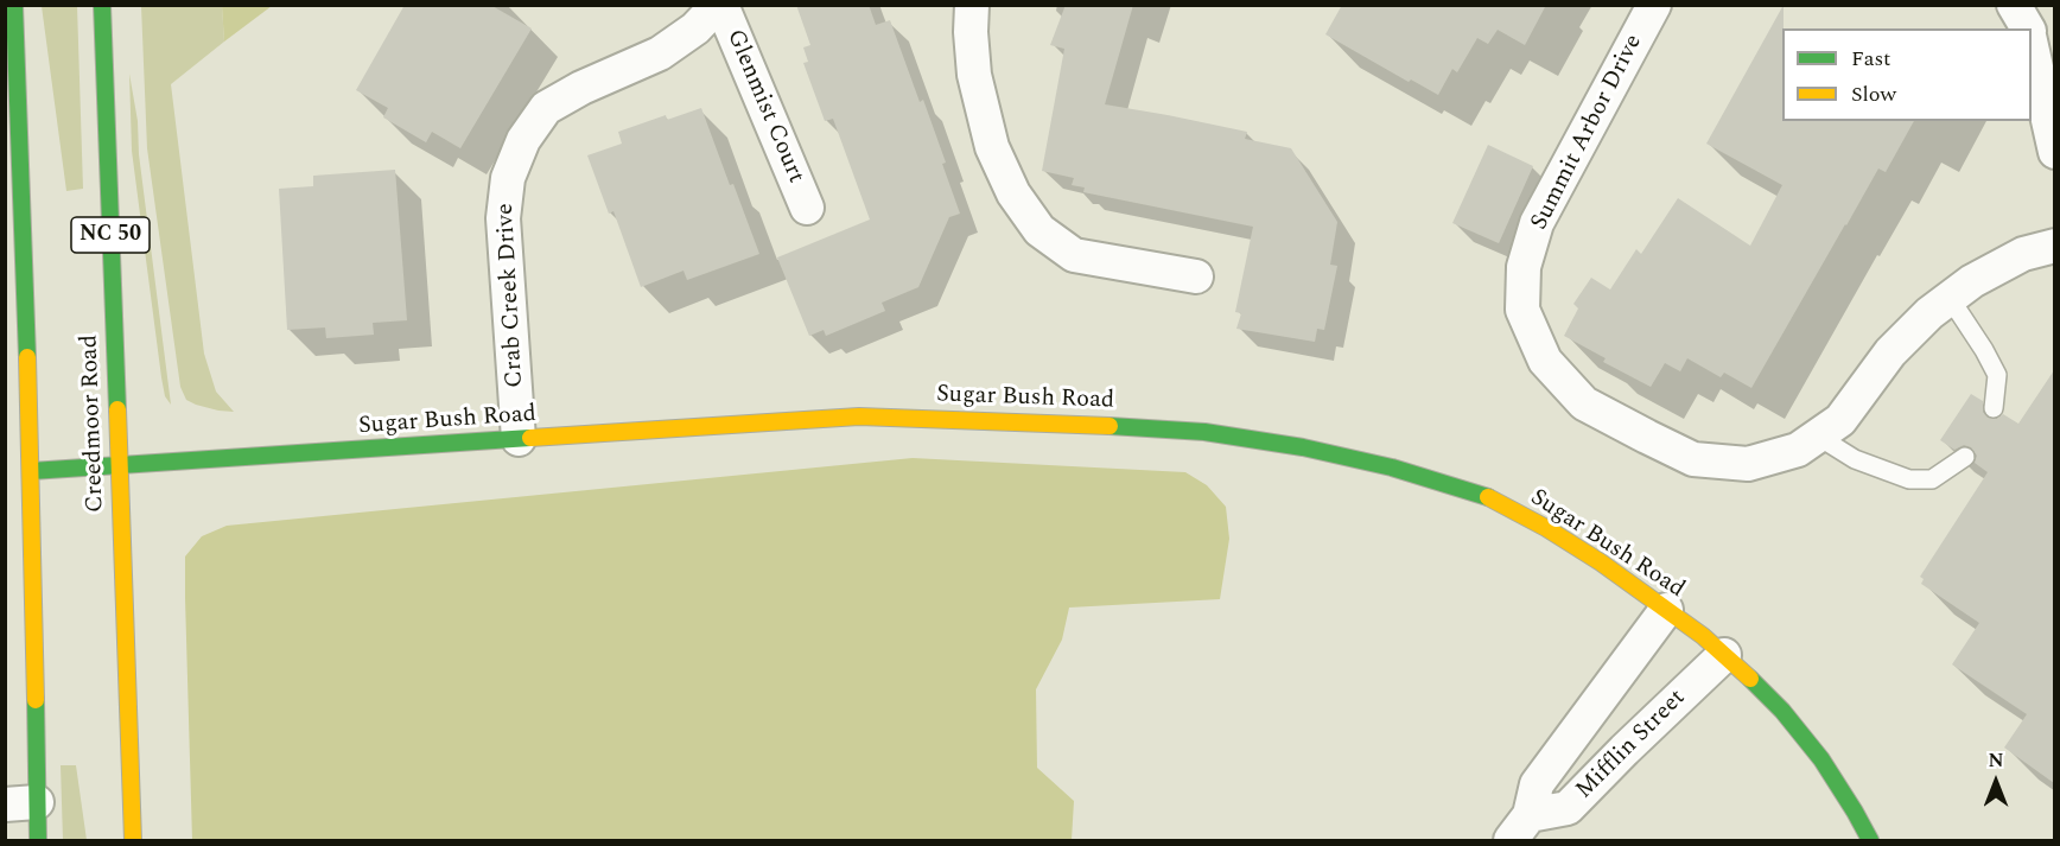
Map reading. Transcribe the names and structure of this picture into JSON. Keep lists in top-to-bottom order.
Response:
{
  "streets": {
    "street": [
      "Glenmist Court",
      "Summit Arbor Drive",
      "NC 50",
      "Crab Creek Drive",
      "Sugar Bush Road",
      "Creedmoor Road",
      "Mifflin Street"
    ]
  },
  "crossings": [
    ["Glenmist Court", "Crab Creek Drive"],
    ["Crab Creek Drive", "Sugar Bush Road"],
    ["Sugar Bush Road", "Creedmoor Road"],
    ["Sugar Bush Road", "Mifflin Street"]
  ],
  "legend": ["Fast", "Slow"],
  "north": "top"
}
